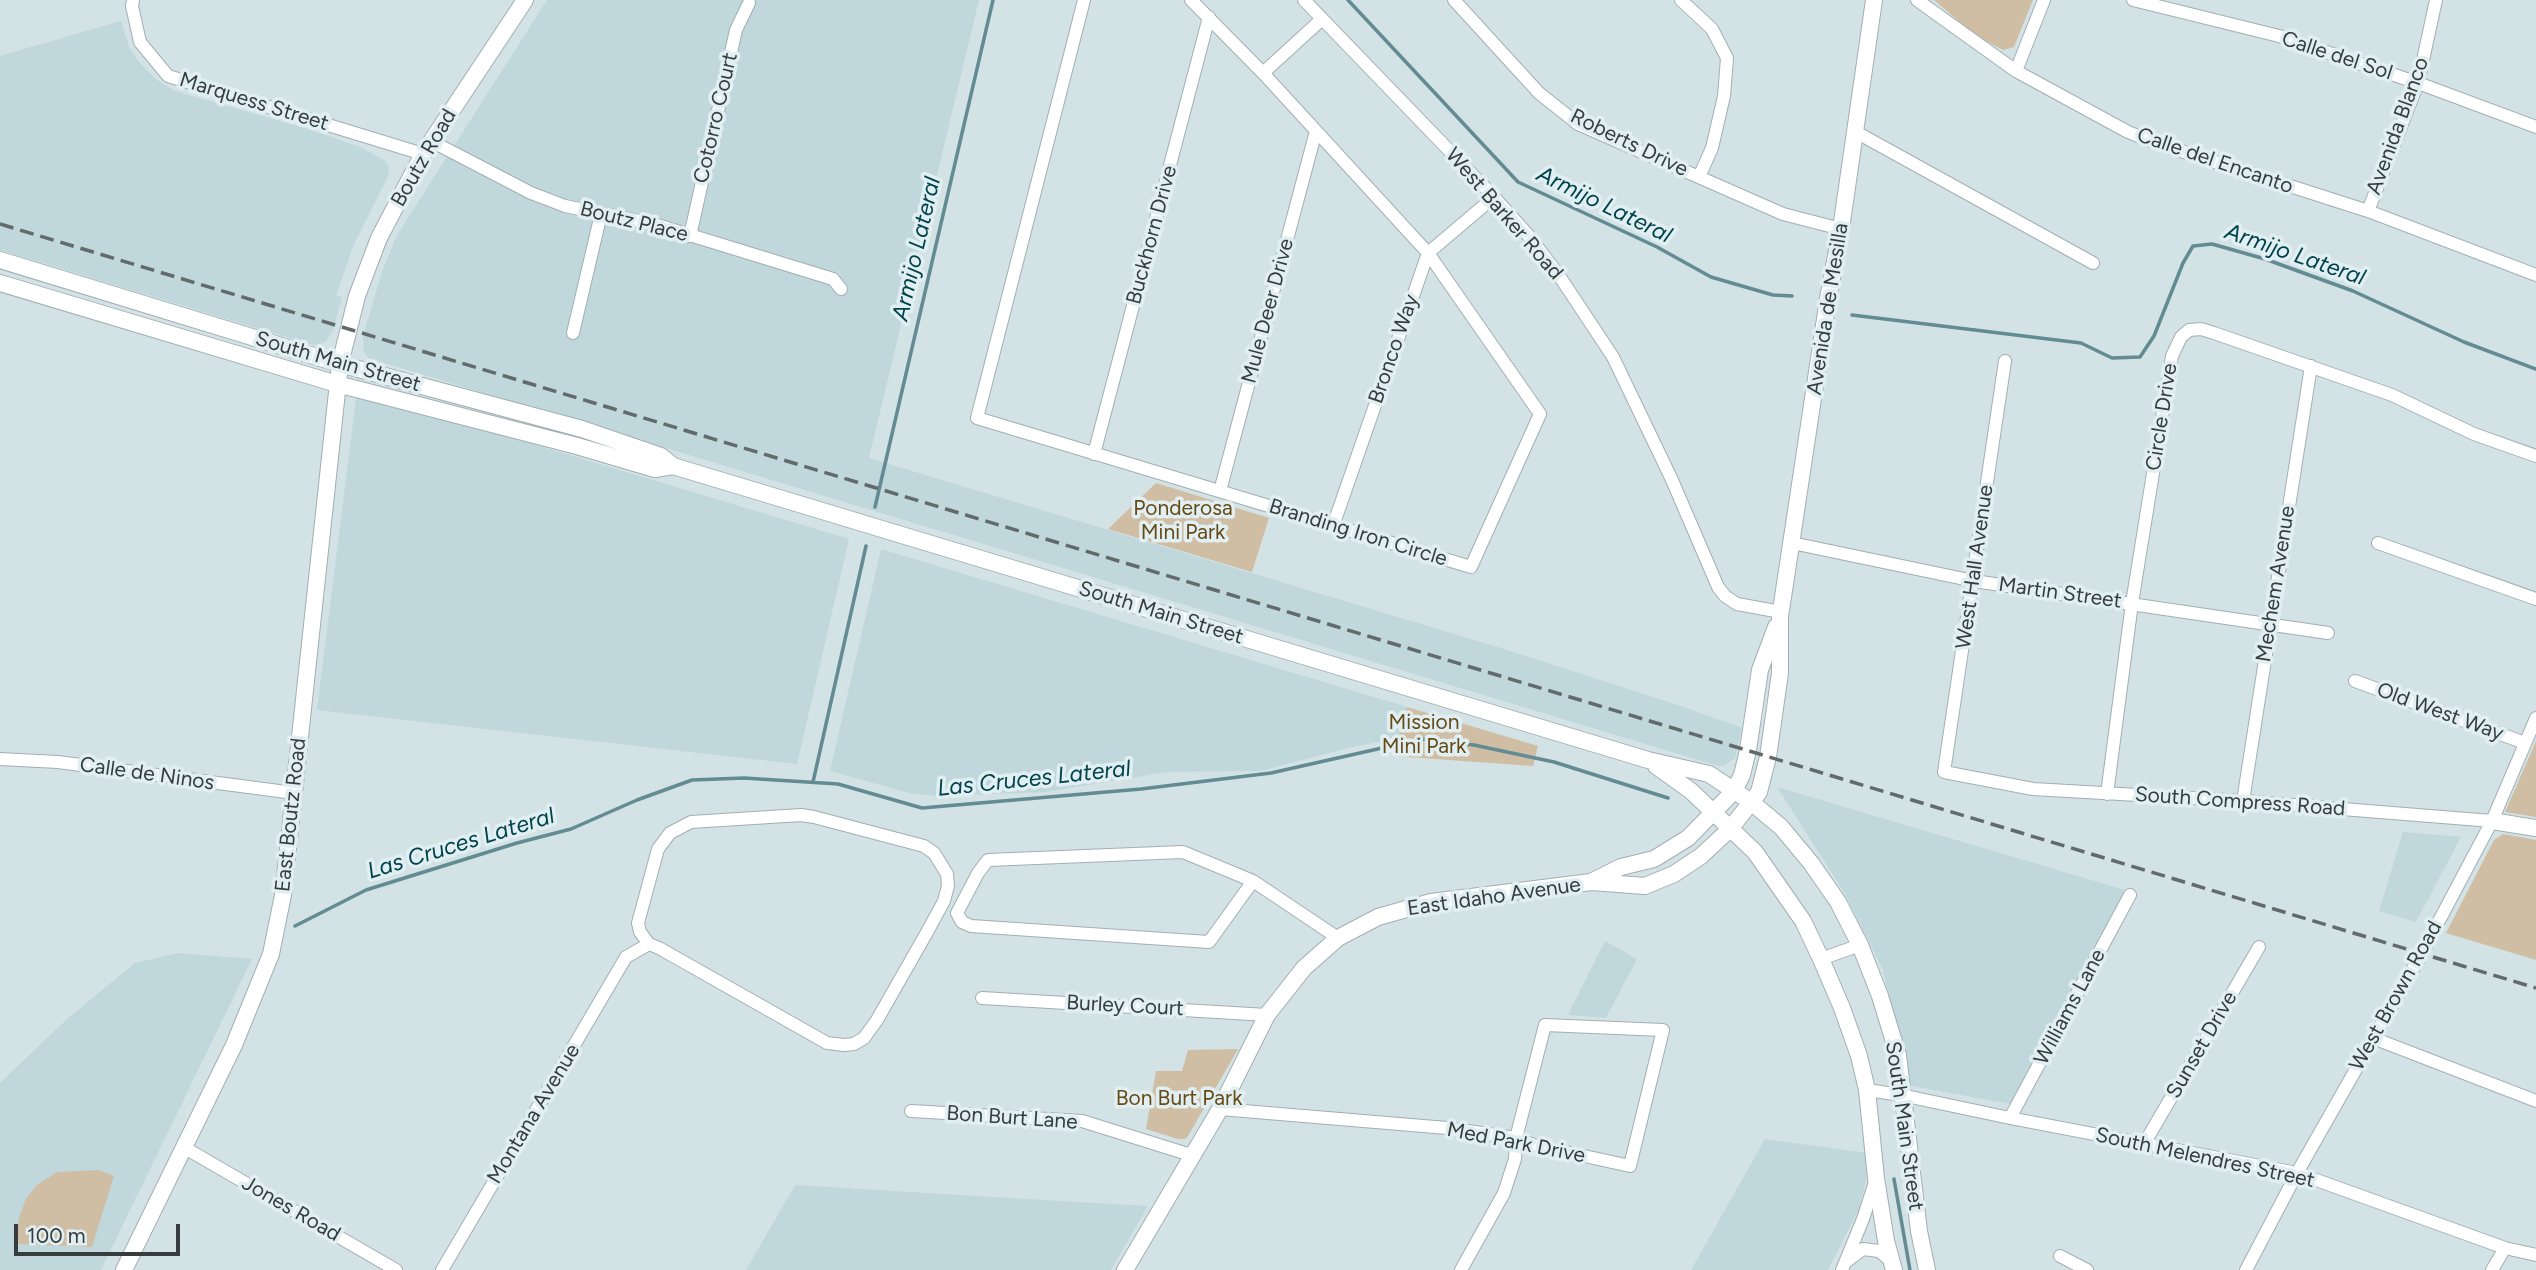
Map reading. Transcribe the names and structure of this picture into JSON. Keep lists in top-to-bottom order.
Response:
{
  "streets": {
    "main road": [
      "Boutz Road",
      "Avenida de Mesilla",
      "South Main Street",
      "South Compress Road",
      "East Boutz Road",
      "East Idaho Avenue"
    ],
    "street": [
      "Calle del Sol",
      "Marquess Street",
      "Cotorro Court",
      "Avenida Blanco",
      "Roberts Drive",
      "Calle del Encanto",
      "West Barker Road",
      "Boutz Place",
      "Buckhorn Drive",
      "Mule Deer Drive",
      "Bronco Way",
      "Circle Drive",
      "Branding Iron Circle",
      "West Hall Avenue",
      "Mechem Avenue",
      "Martin Street",
      "Old West Way",
      "Calle de Ninos",
      "West Brown Road",
      "Burley Court",
      "Williams Lane",
      "Sunset Drive",
      "Montana Avenue",
      "Bon Burt Lane",
      "Med Park Drive",
      "South Melendres Street",
      "Jones Road"
    ]
  },
  "crossings": [
    ["Calle del Sol", "Avenida Blanco"],
    ["Marquess Street", "Boutz Road"],
    ["Marquess Street", "Boutz Place"],
    ["Cotorro Court", "Boutz Place"],
    ["Avenida Blanco", "Calle del Encanto"],
    ["Roberts Drive", "Avenida de Mesilla"],
    ["Boutz Road", "Boutz Place"],
    ["Boutz Road", "East Boutz Road"],
    ["West Barker Road", "Avenida de Mesilla"],
    ["Buckhorn Drive", "Branding Iron Circle"],
    ["Avenida de Mesilla", "South Main Street"],
    ["Avenida de Mesilla", "Martin Street"],
    ["Avenida de Mesilla", "East Idaho Avenue"],
    ["Mule Deer Drive", "Branding Iron Circle"],
    ["Bronco Way", "Branding Iron Circle"],
    ["South Main Street", "East Boutz Road"],
    ["South Main Street", "East Idaho Avenue"],
    ["South Main Street", "South Melendres Street"],
    ["Circle Drive", "Mechem Avenue"],
    ["Circle Drive", "Martin Street"],
    ["Circle Drive", "South Compress Road"],
    ["West Hall Avenue", "Martin Street"],
    ["West Hall Avenue", "South Compress Road"],
    ["Mechem Avenue", "Martin Street"],
    ["Mechem Avenue", "South Compress Road"],
    ["Old West Way", "West Brown Road"],
    ["Calle de Ninos", "East Boutz Road"],
    ["South Compress Road", "West Brown Road"],
    ["East Boutz Road", "Jones Road"],
    ["East Idaho Avenue", "Burley Court"],
    ["East Idaho Avenue", "Bon Burt Lane"],
    ["East Idaho Avenue", "Med Park Drive"],
    ["West Brown Road", "South Melendres Street"],
    ["Williams Lane", "South Melendres Street"],
    ["Sunset Drive", "South Melendres Street"]
  ],
  "water": ["Armijo Lateral", "Las Cruces Lateral"],
  "parks": ["Ponderosa Mini Park", "Mission Mini Park", "Bon Burt Park"],
  "scale_bar": "100 m"
}
